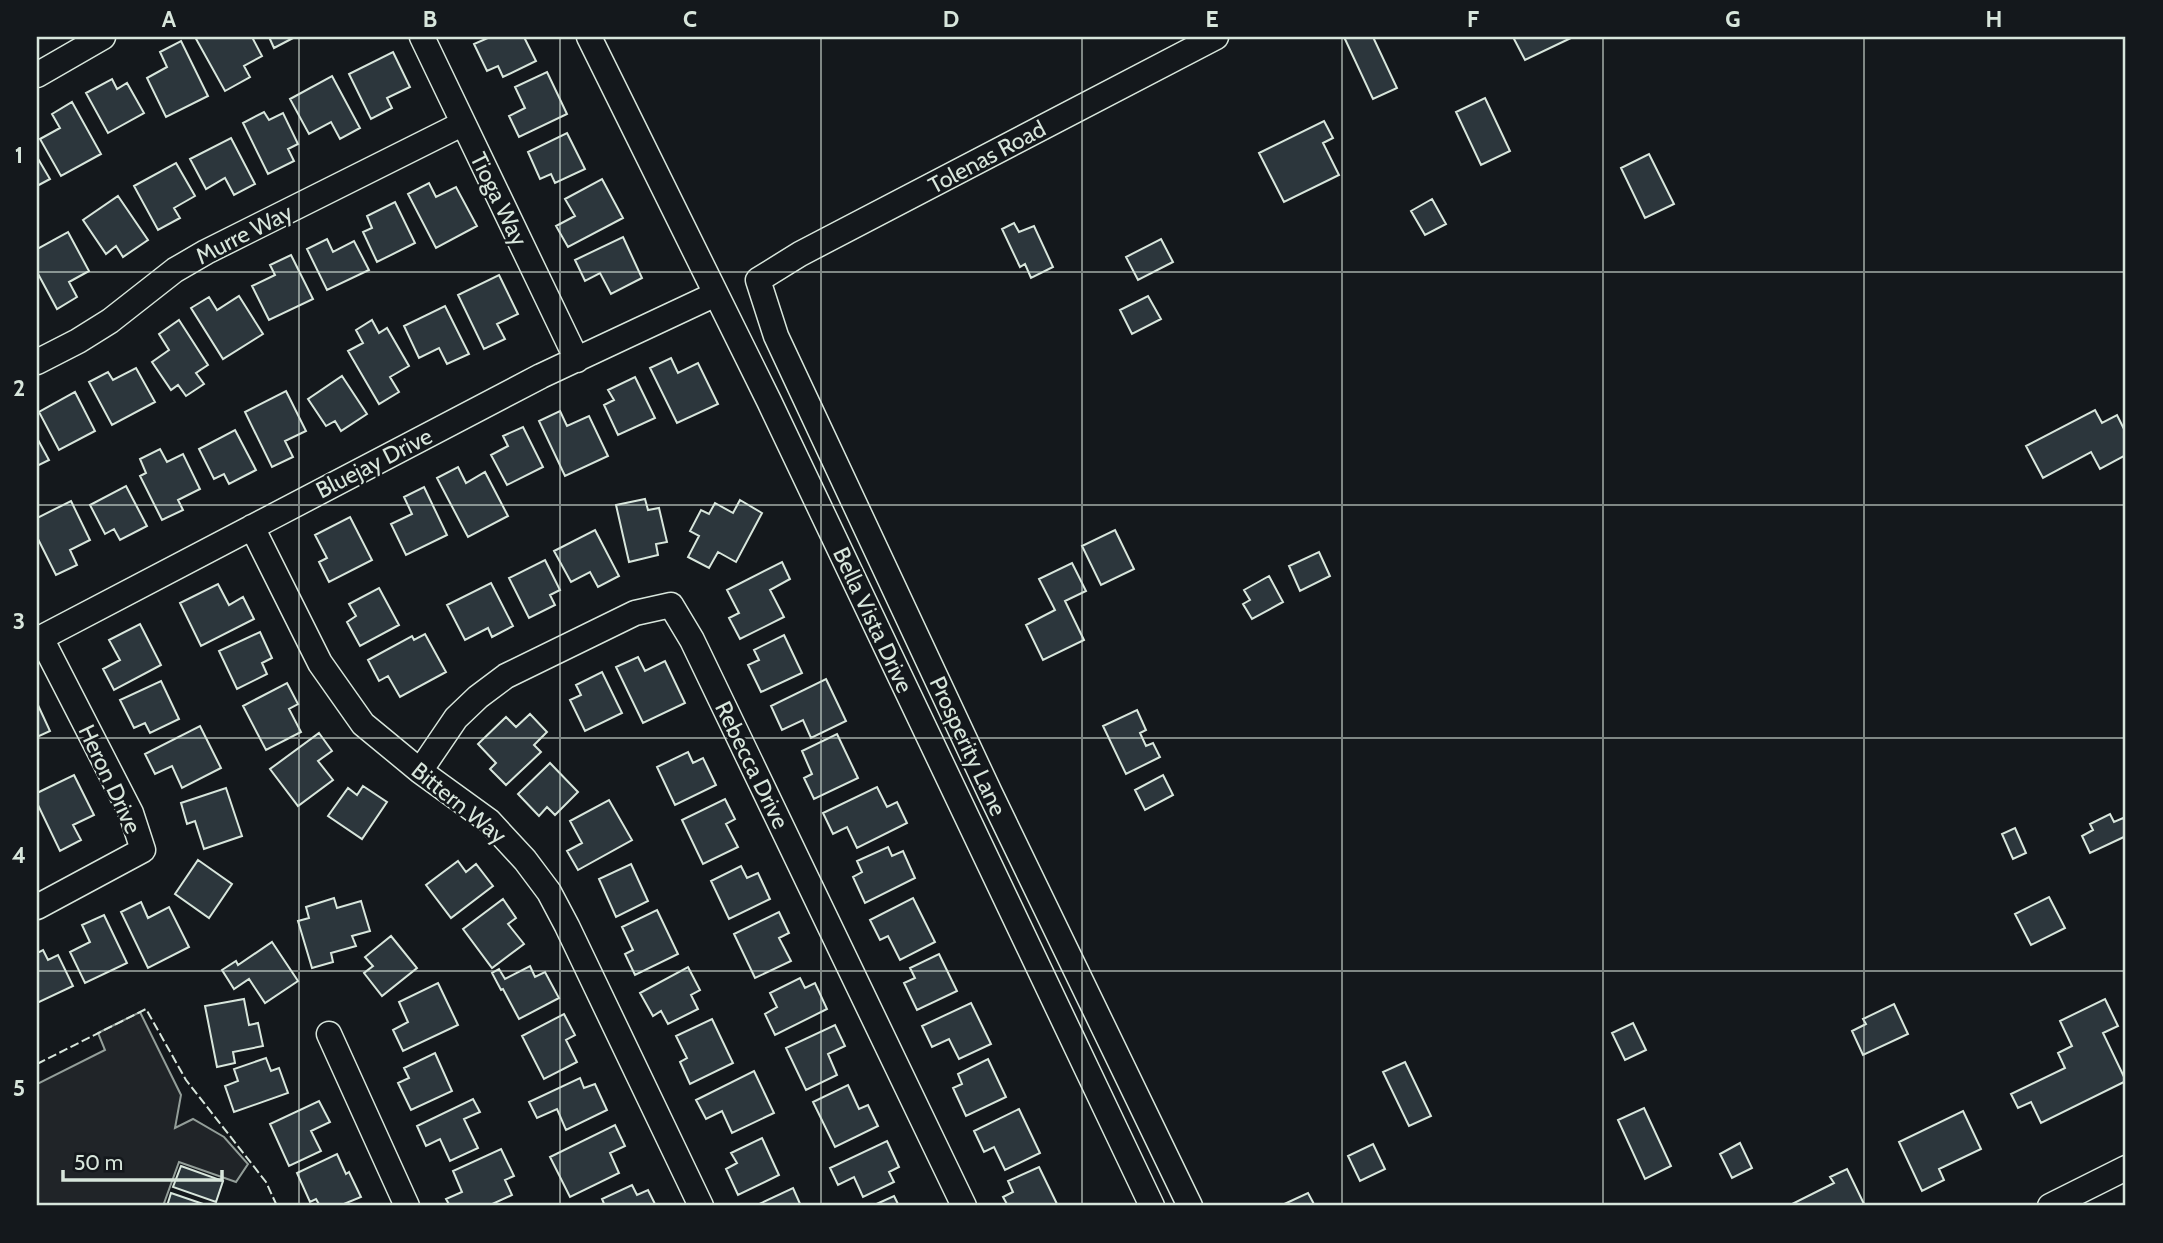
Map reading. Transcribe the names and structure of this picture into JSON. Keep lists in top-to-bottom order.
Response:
{
  "streets": {
    "street": [
      "Tolenas Road",
      "Tioga Way",
      "Murre Way",
      "Bluejay Drive",
      "Bella Vista Drive",
      "Prosperity Lane",
      "Rebecca Drive",
      "Heron Drive",
      "Bittern Way"
    ]
  },
  "crossings": [
    ["Tolenas Road", "Prosperity Lane"],
    ["Tioga Way", "Murre Way"],
    ["Tioga Way", "Bluejay Drive"],
    ["Bluejay Drive", "Bella Vista Drive"],
    ["Bluejay Drive", "Heron Drive"],
    ["Bluejay Drive", "Bittern Way"],
    ["Rebecca Drive", "Bittern Way"]
  ],
  "scale_bar": "50 m",
  "grid": {
    "columns": [
      "A",
      "B",
      "C",
      "D",
      "E",
      "F",
      "G",
      "H"
    ],
    "rows": [
      "1",
      "2",
      "3",
      "4",
      "5"
    ]
  }
}
